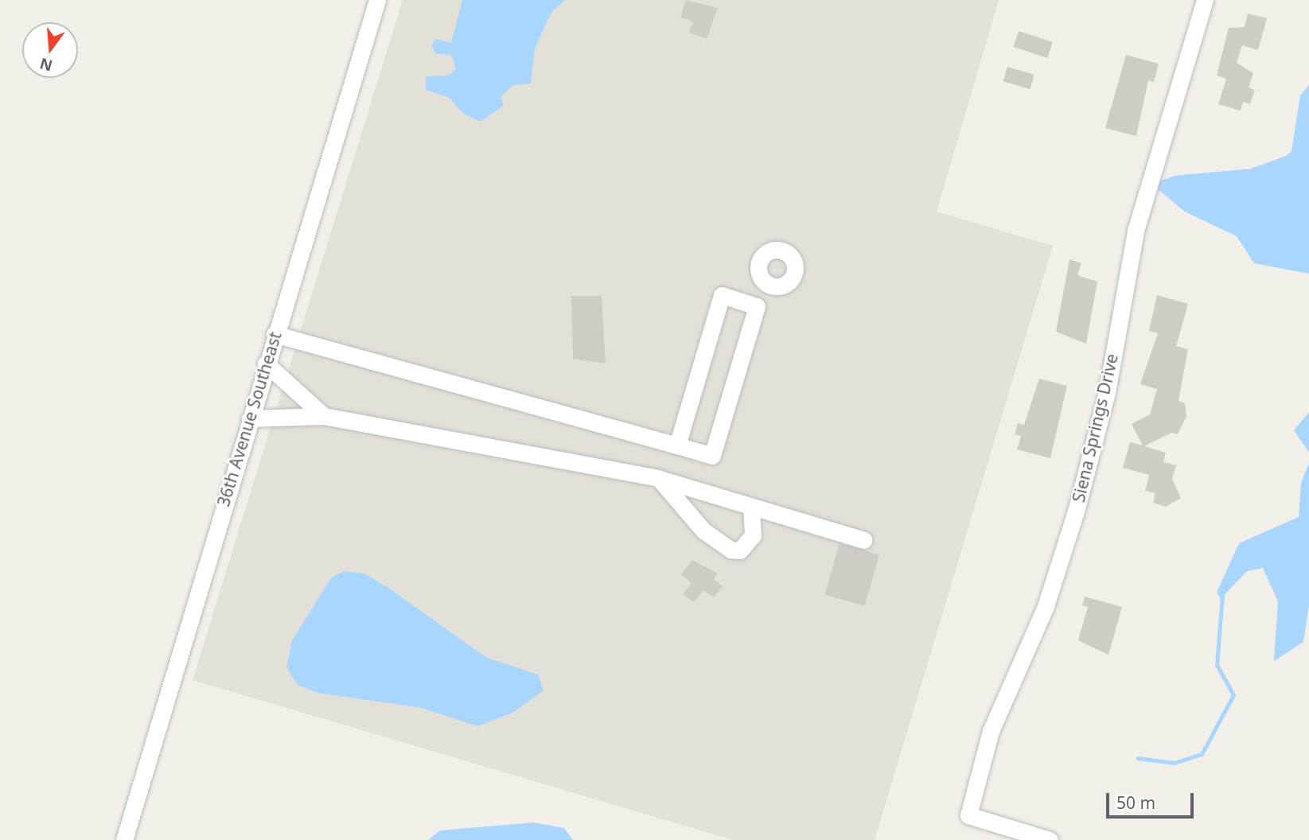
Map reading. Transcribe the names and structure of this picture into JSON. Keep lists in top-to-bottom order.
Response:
{
  "streets": {
    "street": ["36th Avenue Southeast", "Siena Springs Drive"]
  },
  "scale_bar": "50 m",
  "north": "bottom"
}
